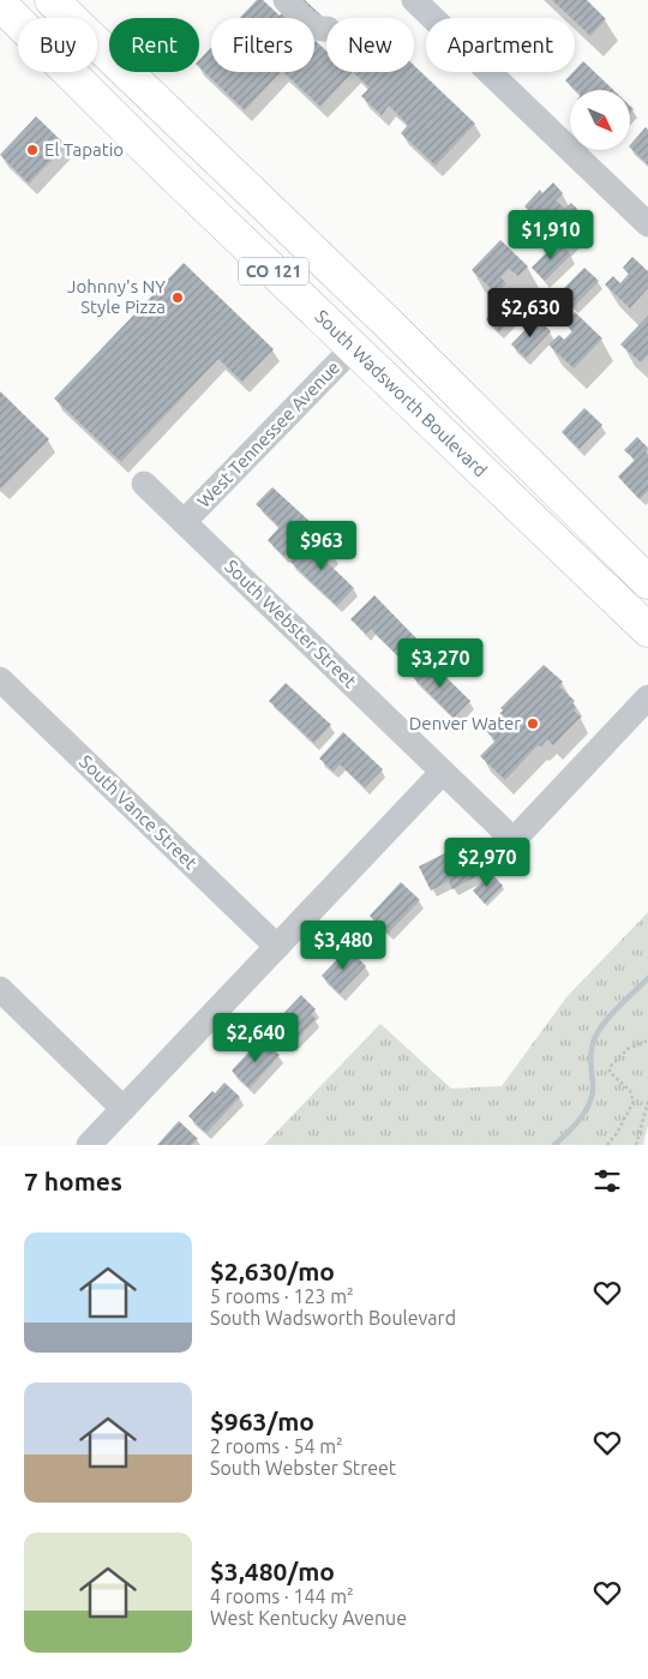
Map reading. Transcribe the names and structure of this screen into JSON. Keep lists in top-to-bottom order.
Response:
{
  "streets": {
    "main road": ["CO 121", "South Wadsworth Boulevard"],
    "street": ["West Tennessee Avenue", "South Webster Street", "South Vance Street"]
  },
  "crossings": [
    ["South Wadsworth Boulevard", "West Tennessee Avenue"],
    ["West Tennessee Avenue", "South Webster Street"]
  ],
  "places": ["El Tapatio", "Johnny's NY Style Pizza", "Denver Water"],
  "north": "bottom right",
  "page": {
    "chip": [
      "Buy",
      "Rent",
      "Filters",
      "New",
      "Apartment"
    ],
    "price": [
      "$1,910",
      "$2,630",
      "$963",
      "$3,270",
      "$2,970",
      "$3,480",
      "$2,640"
    ],
    "heading": "7 homes",
    "list": [
      {
        "name": "$2,630/mo",
        "note": "5 rooms · 123 m² · South Wadsworth Boulevard"
      },
      {
        "name": "$963/mo",
        "note": "2 rooms · 54 m² · South Webster Street"
      },
      {
        "name": "$3,480/mo",
        "note": "4 rooms · 144 m² · West Kentucky Avenue"
      }
    ]
  }
}
